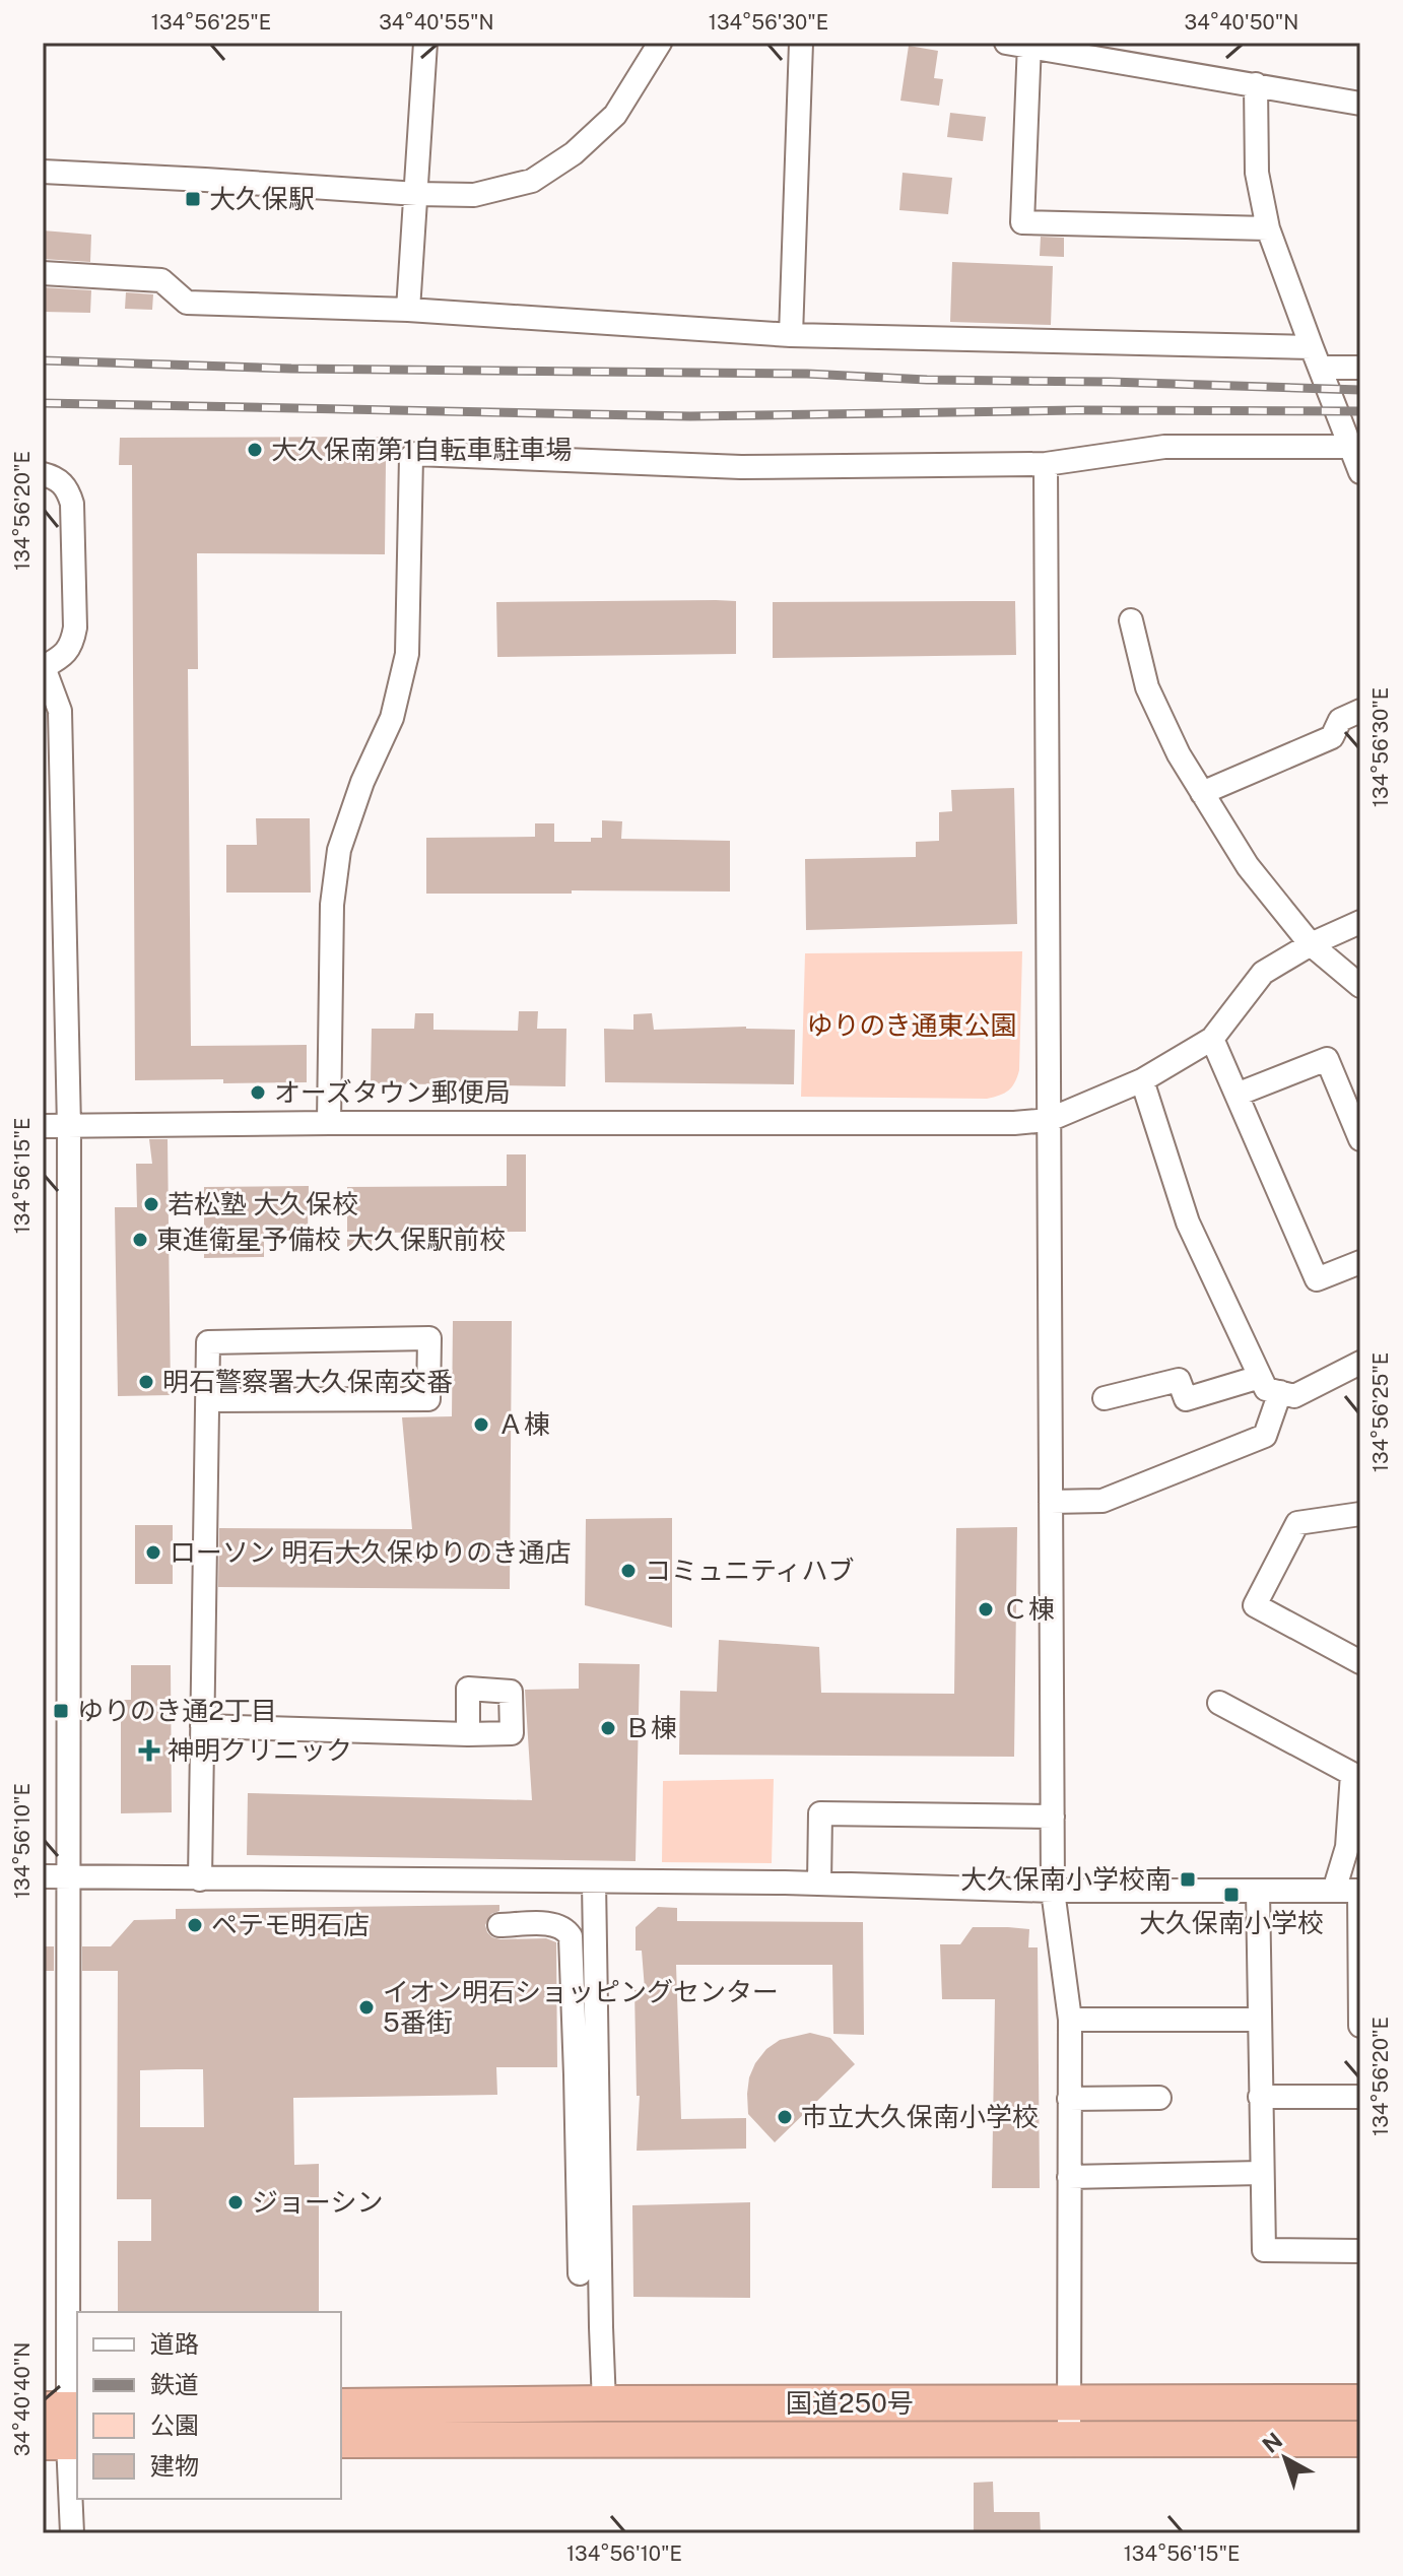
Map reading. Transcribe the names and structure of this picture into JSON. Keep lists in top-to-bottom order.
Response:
{
  "streets": {
    "highway": ["国道250号"]
  },
  "parks": ["ゆりのき通東公園"],
  "places": {
    "transit": [
      "大久保駅",
      "ゆりのき通2丁目",
      "大久保南小学校南",
      "大久保南小学校"
    ],
    "other": [
      "大久保南第1自転車駐車場",
      "オーズタウン郵便局",
      "若松塾 大久保校",
      "東進衛星予備校 大久保駅前校",
      "明石警察署大久保南交番",
      "Ａ棟",
      "ローソン 明石大久保ゆりのき通店",
      "コミュニティハブ",
      "Ｃ棟",
      "Ｂ棟",
      "ペテモ明石店",
      "イオン明石ショッピングセンター 5番街",
      "市立大久保南小学校",
      "ジョーシン"
    ],
    "health": ["神明クリニック"]
  },
  "legend": [
    "道路",
    "鉄道",
    "公園",
    "建物"
  ],
  "north": "top left",
  "coordinates": [
    "134°56'25\"E",
    "34°40'55\"N",
    "134°56'30\"E",
    "34°40'50\"N",
    "134°56'20\"E",
    "134°56'15\"E",
    "134°56'10\"E",
    "34°40'40\"N"
  ]
}
